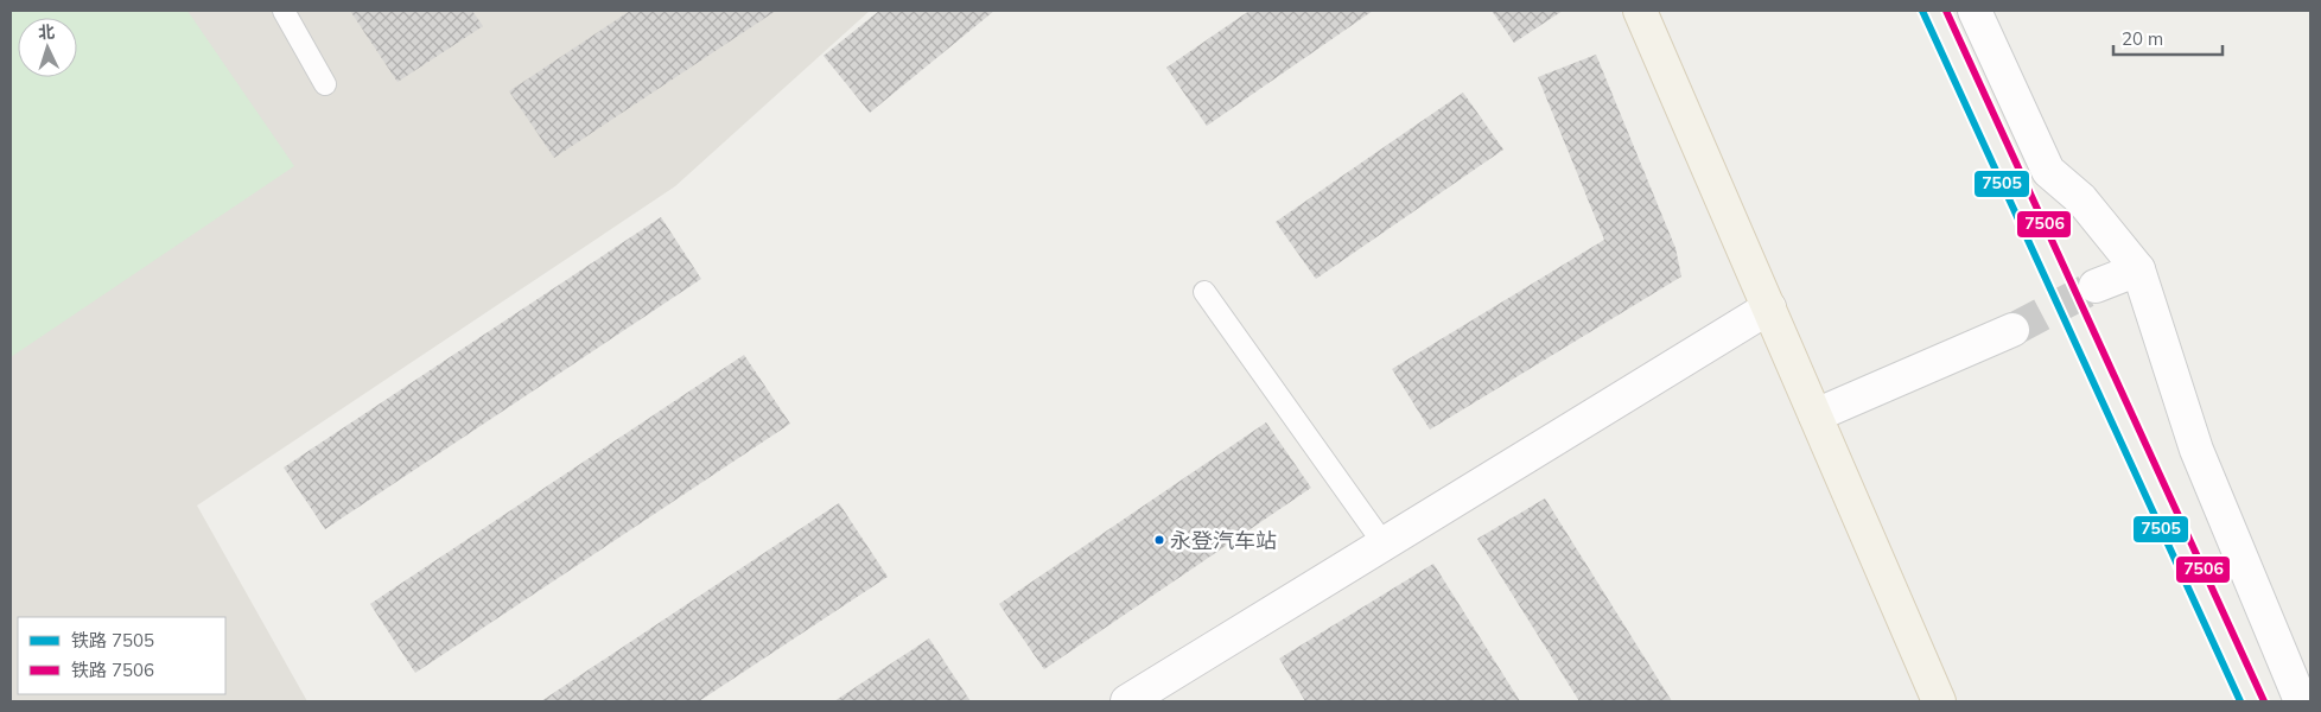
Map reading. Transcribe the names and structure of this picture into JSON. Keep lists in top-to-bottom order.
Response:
{
  "places": ["永登汽车站"],
  "lines": ["rail line 7505", "rail line 7506"],
  "legend": ["铁路 7505", "铁路 7506"],
  "scale_bar": "20 m",
  "north": "top"
}
